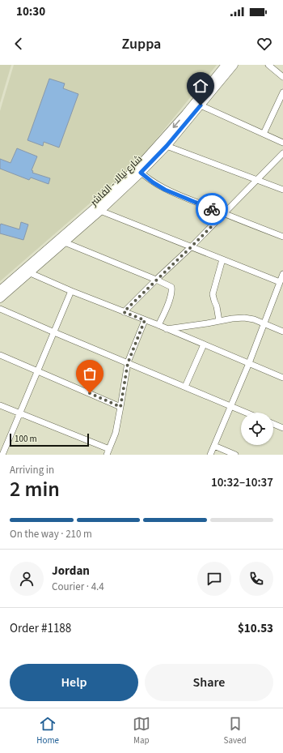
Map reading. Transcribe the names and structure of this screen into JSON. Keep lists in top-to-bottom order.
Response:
{
  "streets": {
    "highway": ["شارع نيالا - الفاشر"]
  },
  "scale_bar": "100 m",
  "page": {
    "status": "10:30",
    "header": "Zuppa",
    "scale": "100 m",
    "heading": ["2 min", "Arriving in", "10:32–10:37"],
    "panel": [
      "Jordan",
      "Courier · 4.4",
      "Order #1188",
      "$10.53"
    ],
    "bar": "On the way · 210 m",
    "buttons": ["Help", "Share"],
    "tabs": ["Home", "Map", "Saved"]
  }
}
